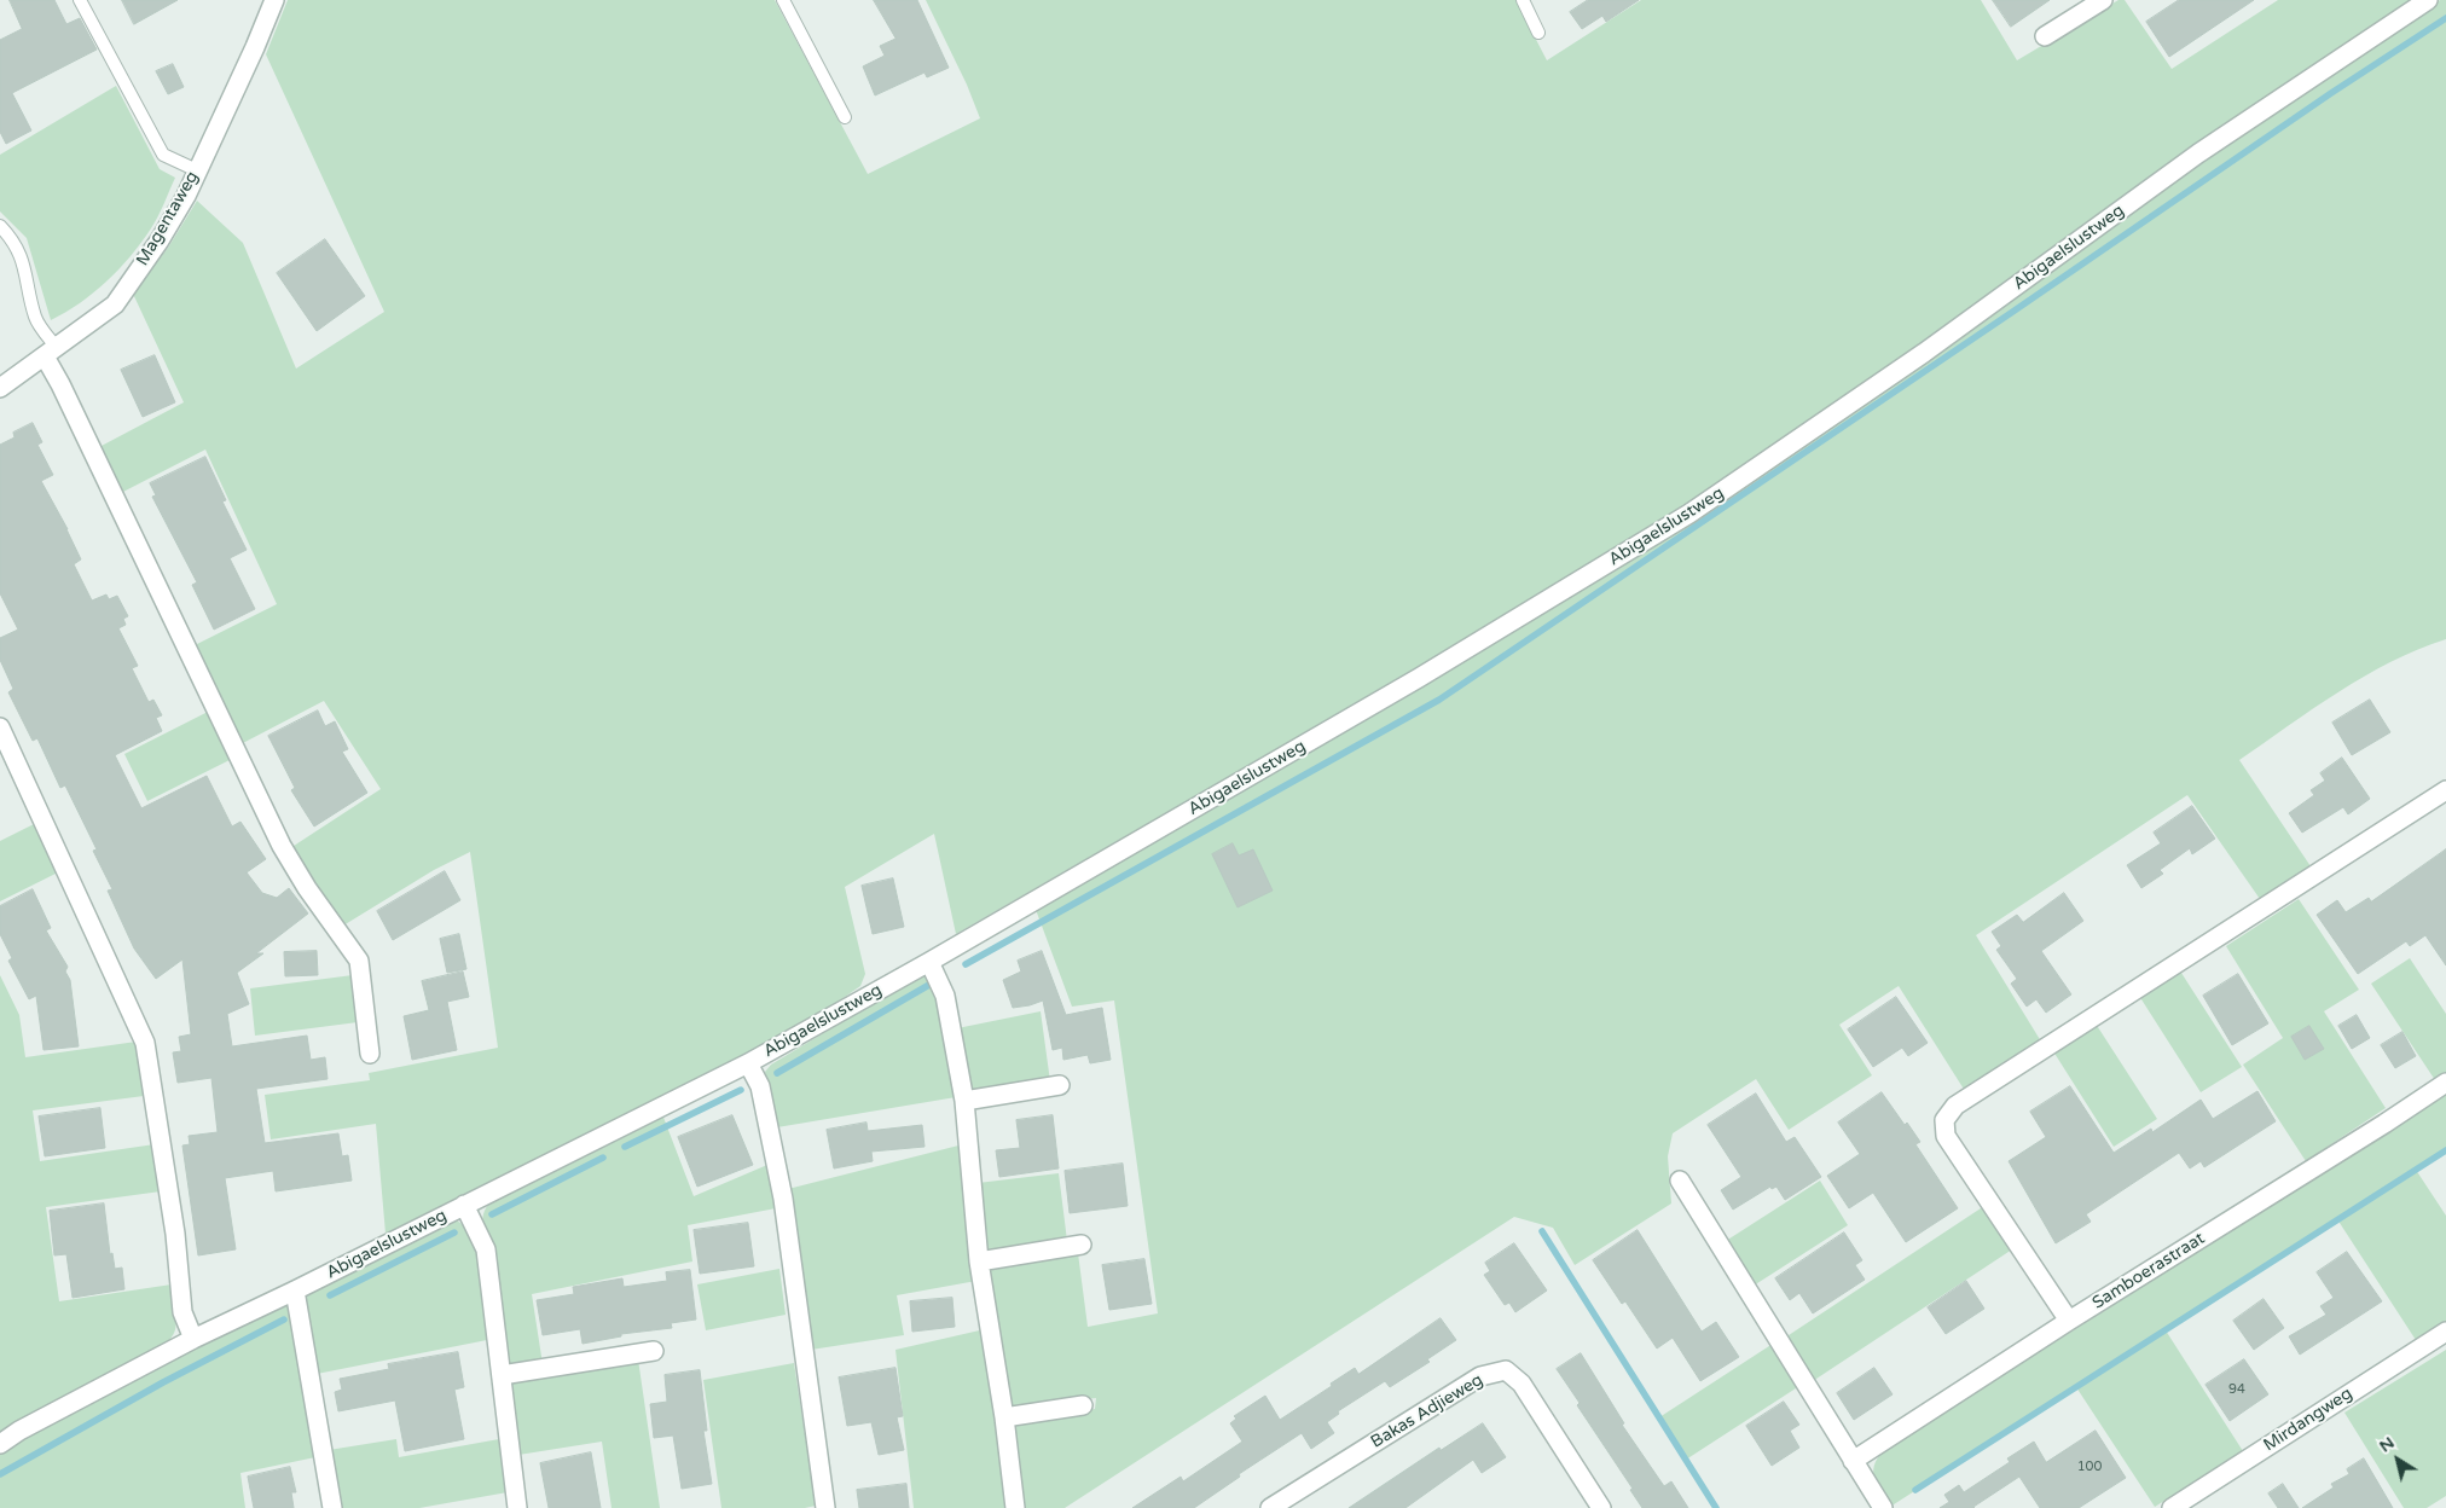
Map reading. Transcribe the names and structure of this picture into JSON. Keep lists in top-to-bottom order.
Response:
{
  "streets": {
    "street": [
      "Magentaweg",
      "Abigaelslustweg",
      "Samboerastraat",
      "Bakas Adjieweg",
      "Mirdangweg"
    ]
  },
  "house_numbers": ["94", "100"],
  "north": "top left"
}
